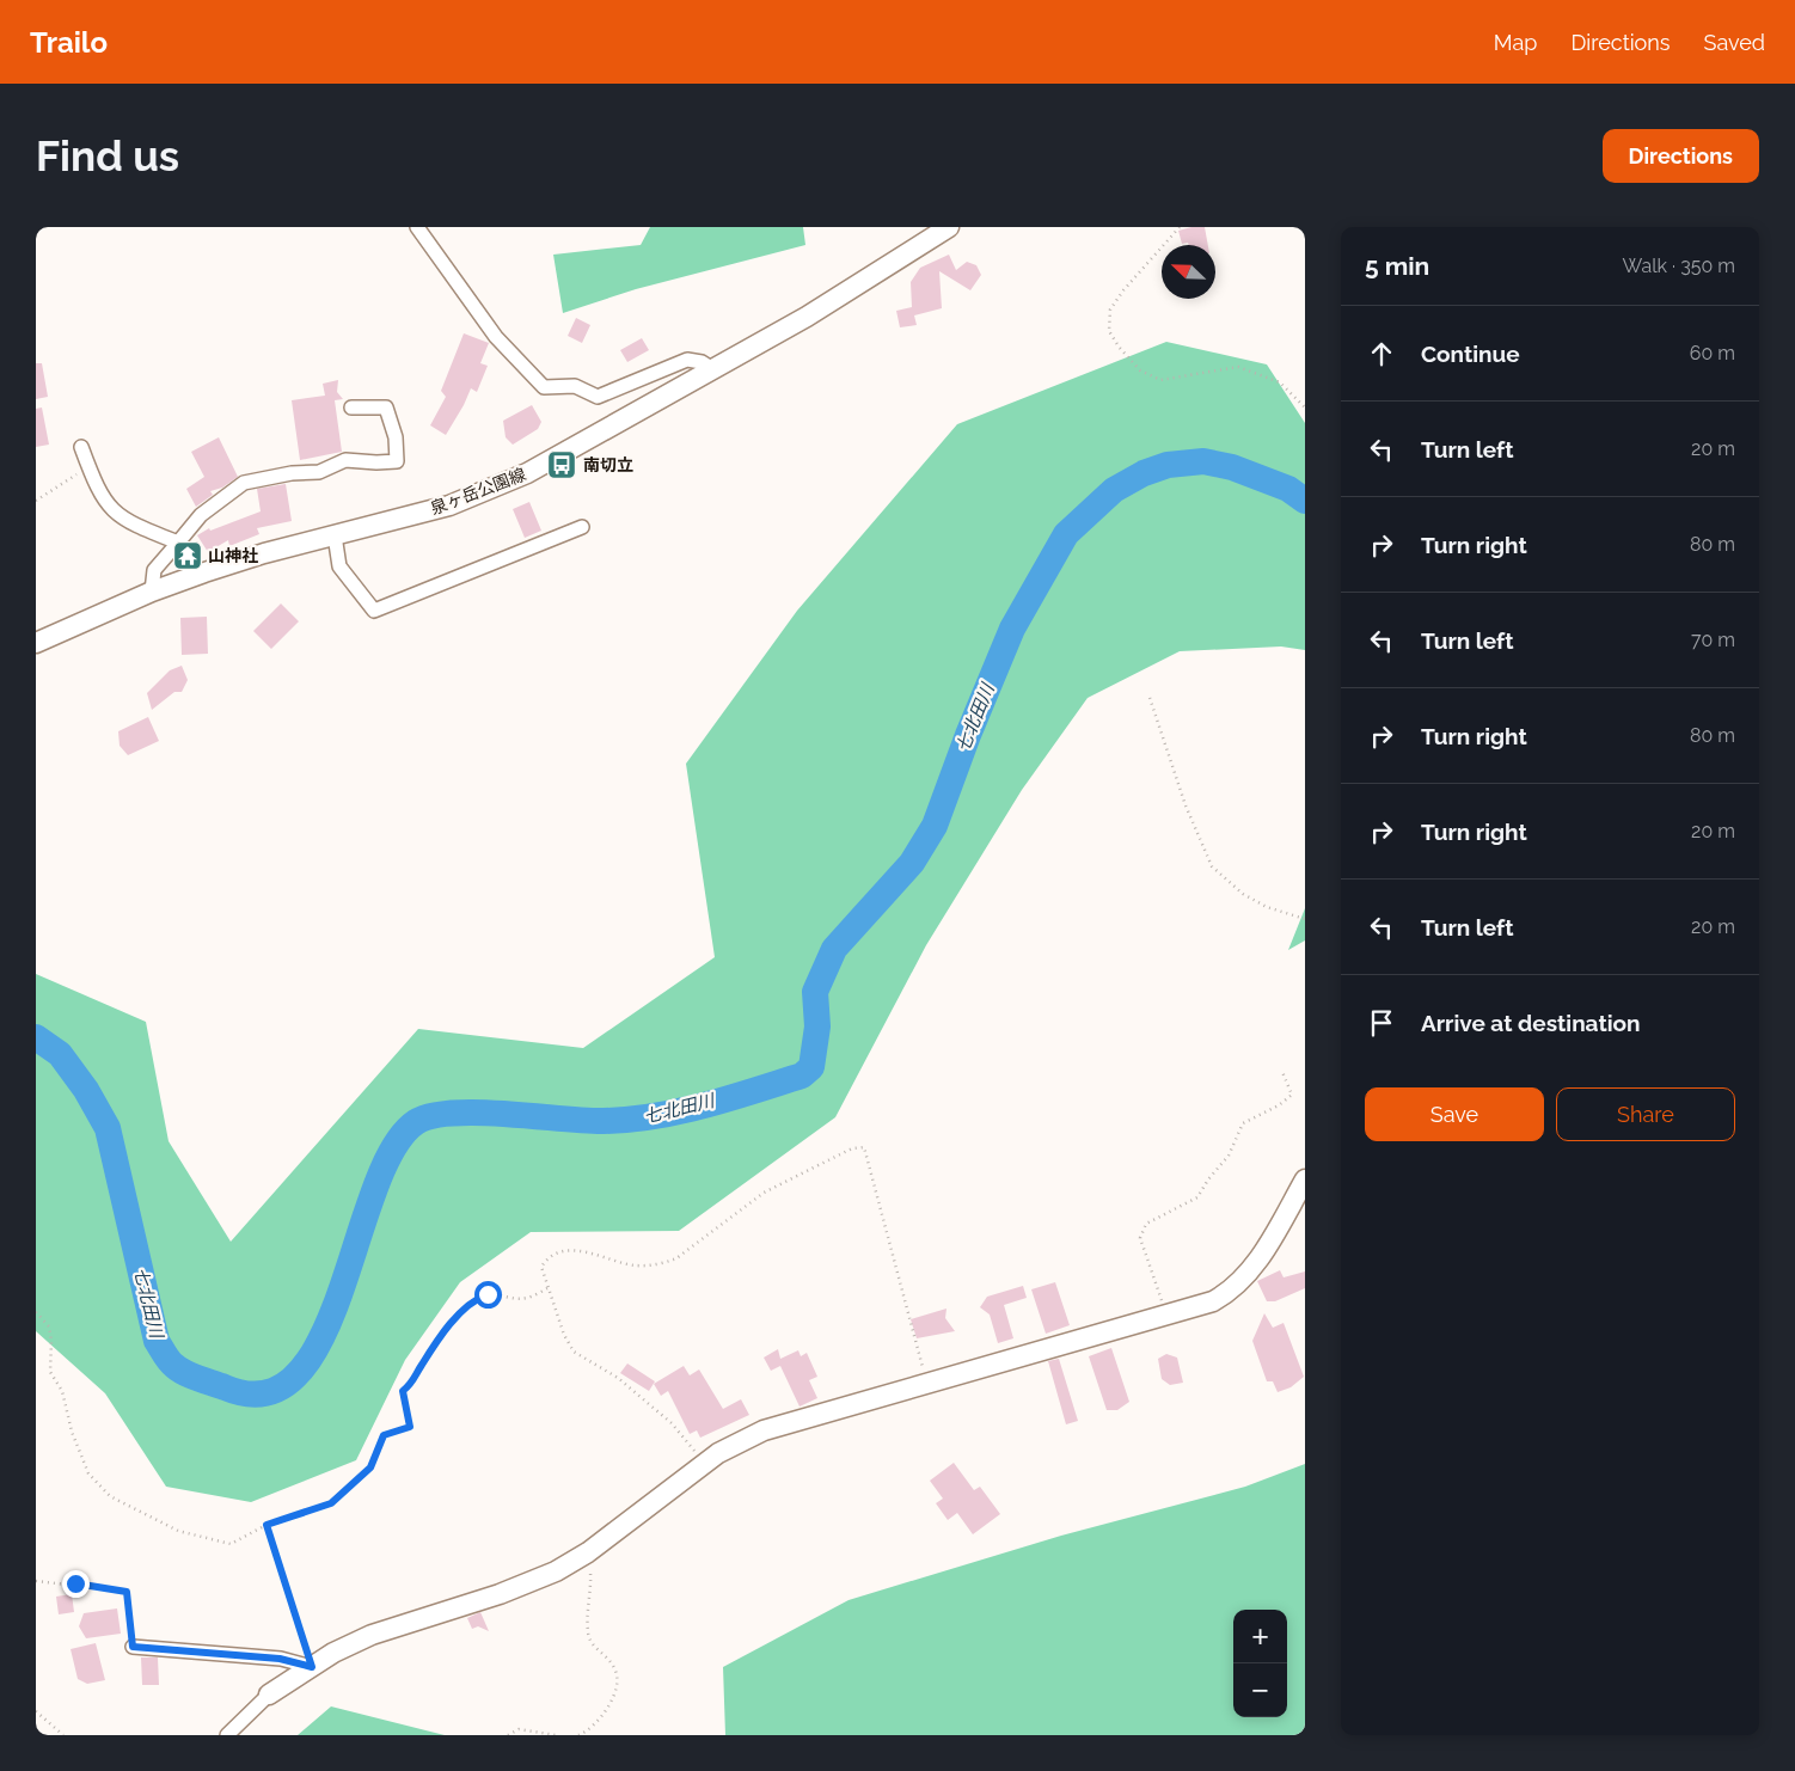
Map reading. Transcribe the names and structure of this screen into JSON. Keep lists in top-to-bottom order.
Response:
{
  "streets": {
    "street": ["泉ヶ岳公園線"]
  },
  "water": ["七北田川"],
  "places": {
    "bus stop": ["南切立"],
    "temple": ["山神社"]
  },
  "north": "top left",
  "page": {
    "header": "Trailo",
    "nav": ["Map", "Directions", "Saved"],
    "buttons": [
      "Directions",
      ["Save", "Share"]
    ],
    "title": "Find us",
    "heading": ["5 min", "Walk · 350 m"],
    "list": [
      ["Continue", "60 m"],
      ["Turn left", "20 m"],
      ["Turn right", "80 m"],
      ["Turn left", "70 m"],
      ["Turn right", "80 m"],
      ["Turn right", "20 m"],
      ["Turn left", "20 m"],
      "Arrive at destination"
    ],
    "map_buttons": ["+", "−"]
  }
}
